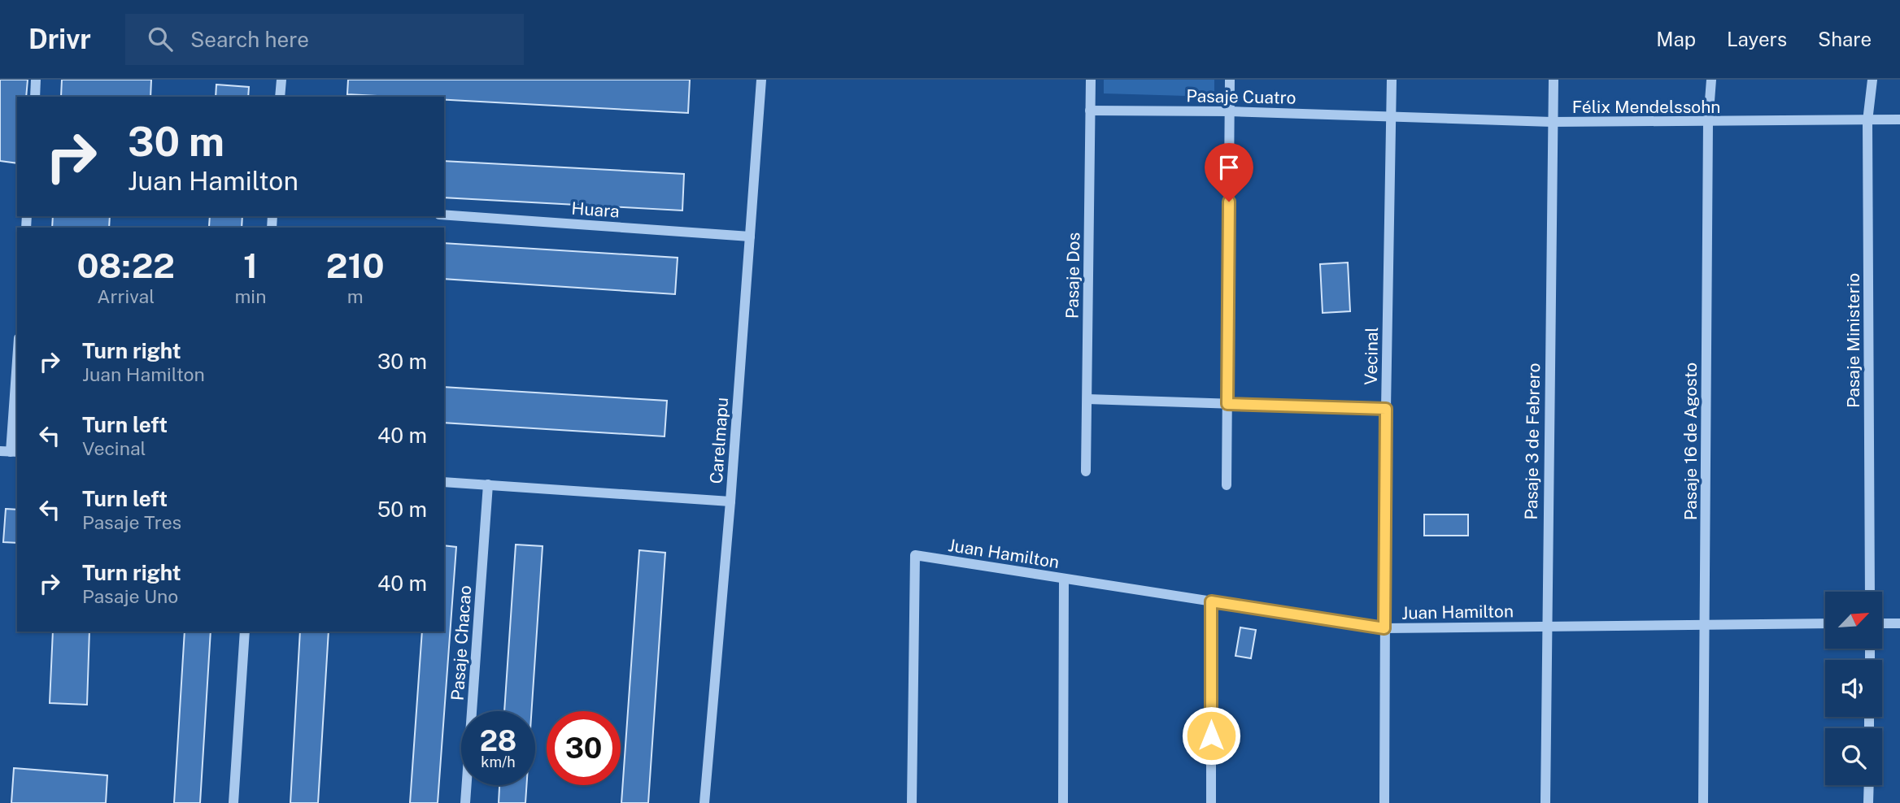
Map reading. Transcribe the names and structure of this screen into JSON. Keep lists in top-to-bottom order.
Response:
{
  "streets": {
    "street": [
      "Pasaje Cuatro",
      "Félix Mendelssohn",
      "Huara",
      "Pasaje Dos",
      "Pasaje Ministerio",
      "Vecinal",
      "Carelmapu",
      "Pasaje 3 de Febrero",
      "Pasaje 16 de Agosto",
      "Juan Hamilton",
      "Pasaje Chacao"
    ]
  },
  "crossings": [
    ["Pasaje Cuatro", "Félix Mendelssohn"],
    ["Pasaje Cuatro", "Pasaje Dos"],
    ["Pasaje Cuatro", "Vecinal"],
    ["Félix Mendelssohn", "Pasaje Ministerio"],
    ["Félix Mendelssohn", "Vecinal"],
    ["Félix Mendelssohn", "Pasaje 3 de Febrero"],
    ["Félix Mendelssohn", "Pasaje 16 de Agosto"],
    ["Huara", "Carelmapu"],
    ["Vecinal", "Juan Hamilton"],
    ["Pasaje 3 de Febrero", "Juan Hamilton"],
    ["Pasaje 16 de Agosto", "Juan Hamilton"]
  ],
  "north": "top right",
  "page": {
    "header": "Drivr",
    "search": "Search here",
    "nav": ["Map", "Layers", "Share"],
    "turn": ["30 m", "Juan Hamilton"],
    "eta": [
      "08:22",
      "Arrival",
      "1",
      "min",
      "210",
      "m"
    ],
    "list": [
      {
        "name": "Turn right",
        "note": "Juan Hamilton",
        "value": "30 m"
      },
      {
        "name": "Turn left",
        "note": "Vecinal",
        "value": "40 m"
      },
      {
        "name": "Turn left",
        "note": "Pasaje Tres",
        "value": "50 m"
      },
      {
        "name": "Turn right",
        "note": "Pasaje Uno",
        "value": "40 m"
      }
    ],
    "speed": "28 km/h",
    "limit": "30"
  }
}
